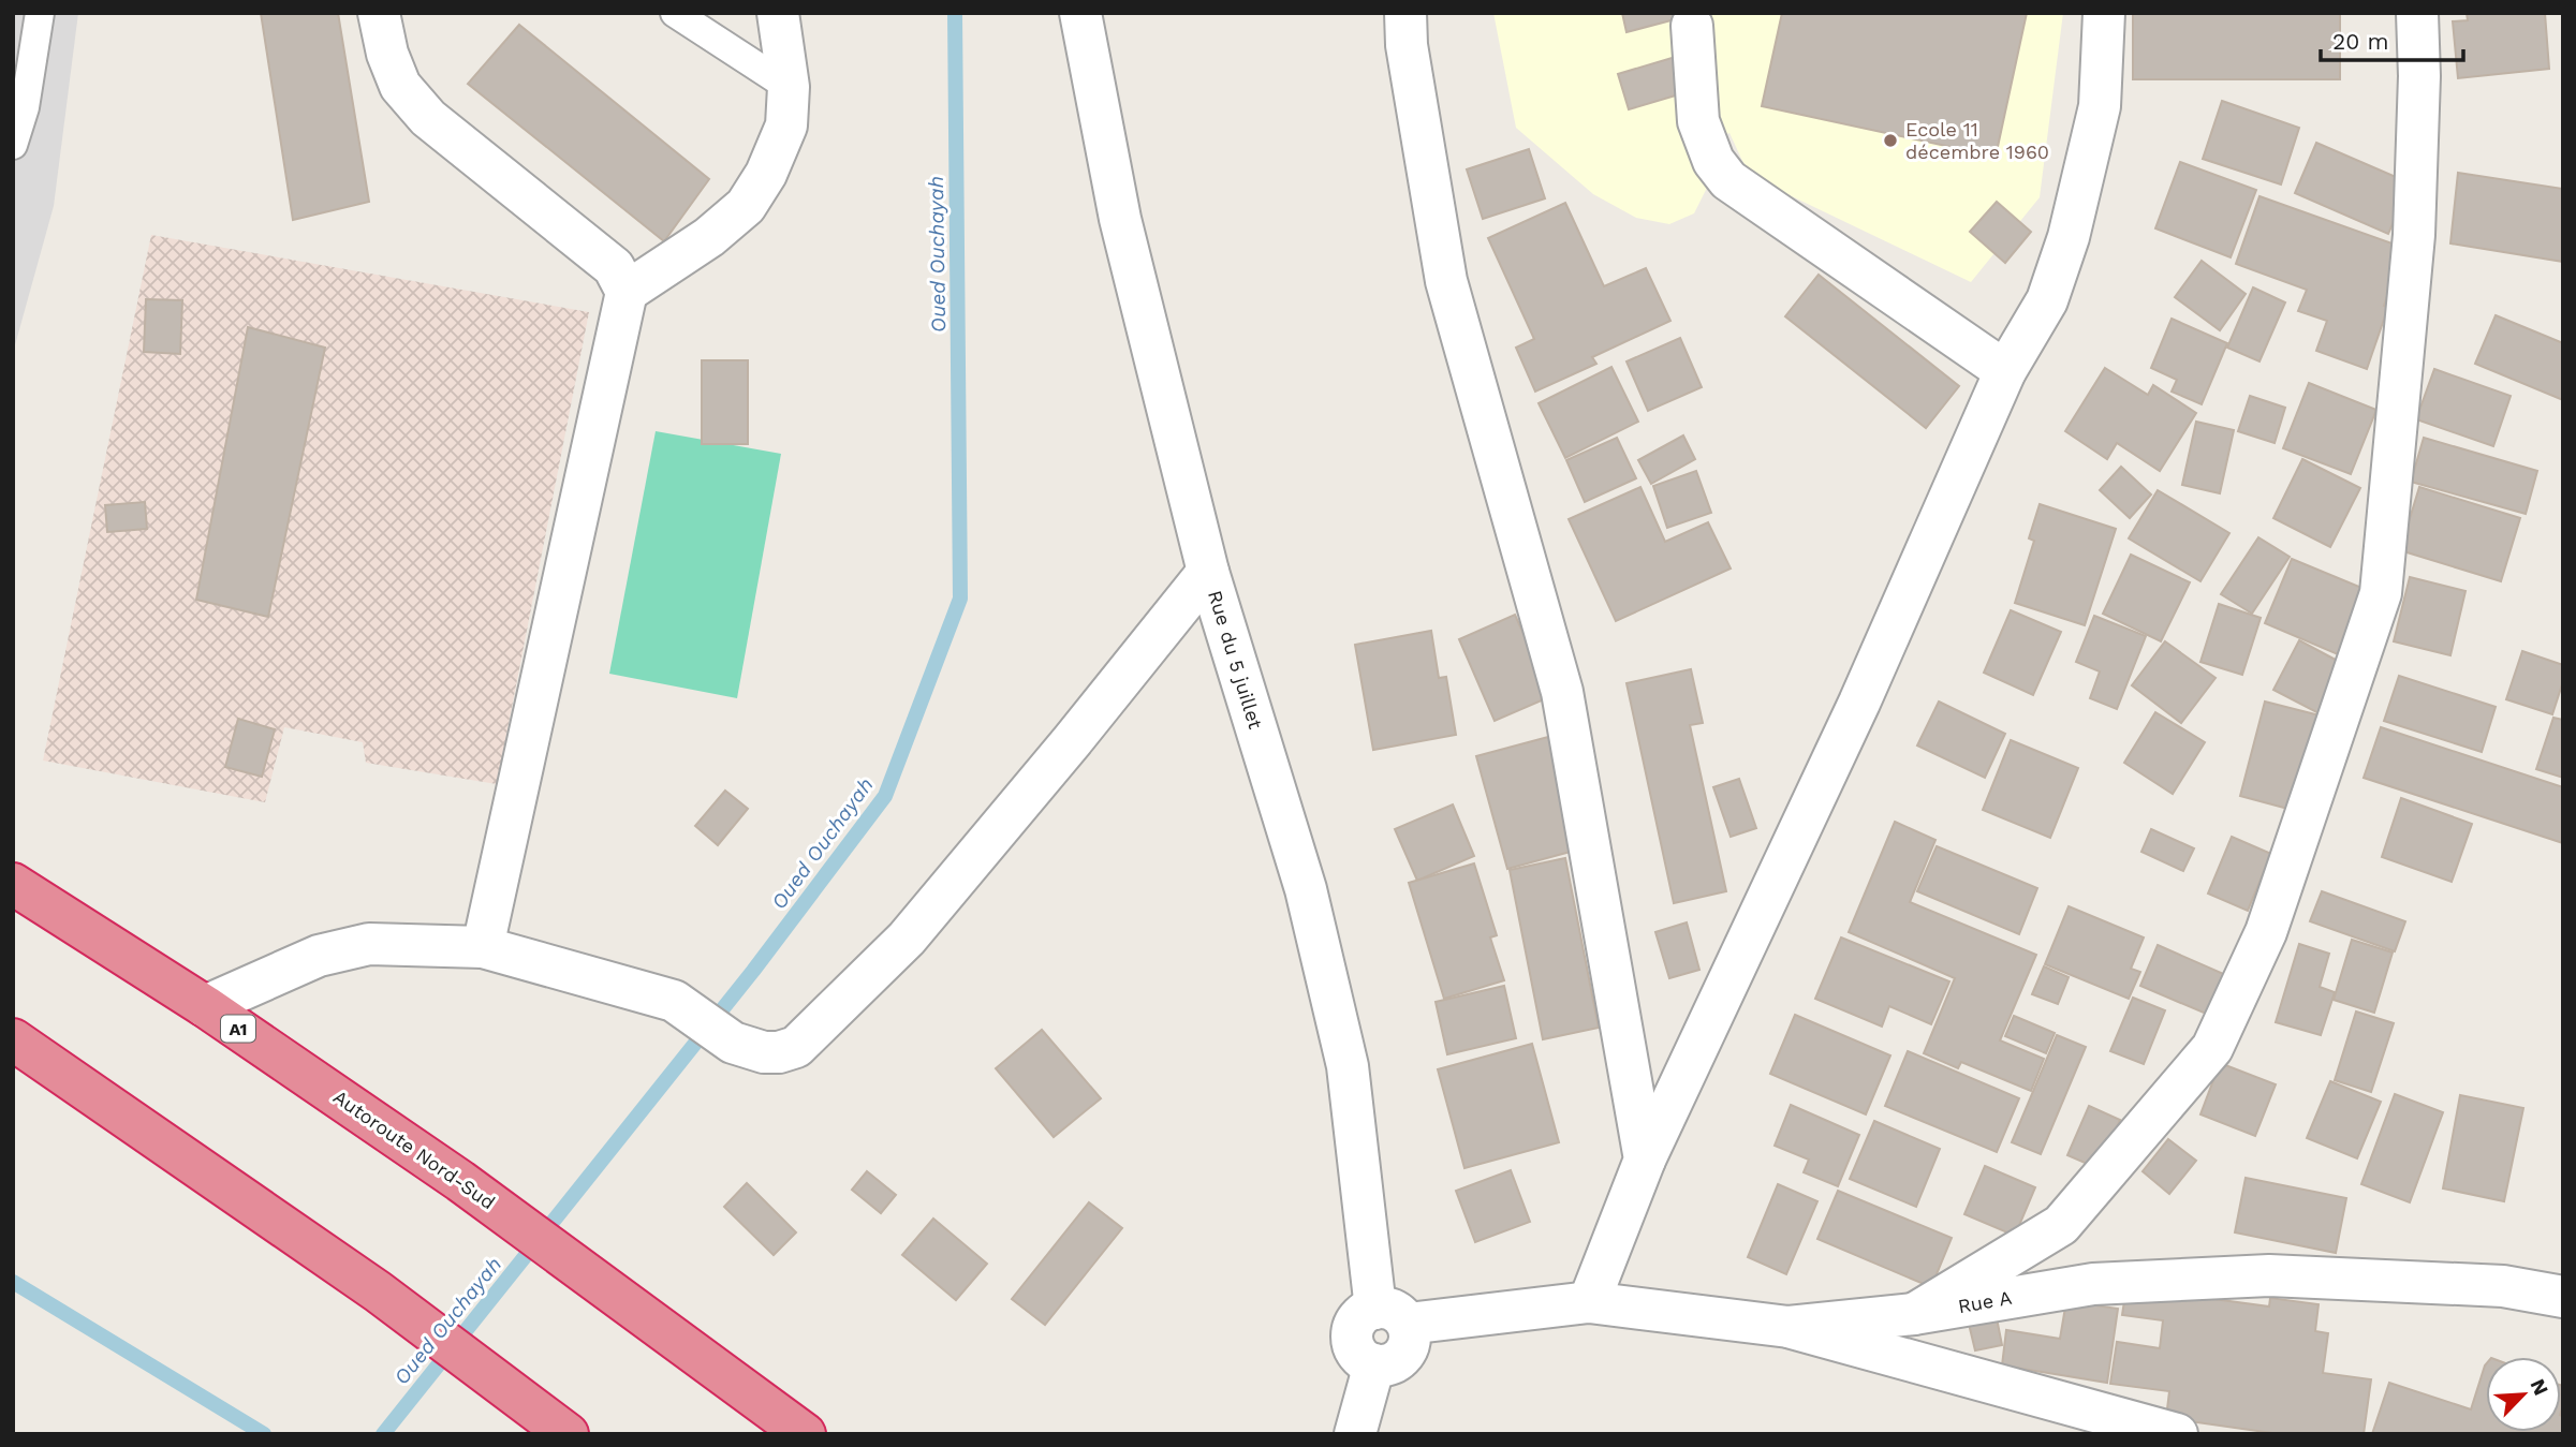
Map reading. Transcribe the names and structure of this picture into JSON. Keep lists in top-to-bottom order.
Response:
{
  "streets": {
    "highway": ["A1", "Autoroute Nord-Sud"],
    "street": ["Rue du 5 juillet", "Rue A"]
  },
  "crossings": [
    ["Rue du 5 juillet", "Rue A"]
  ],
  "water": ["Oued Ouchayah"],
  "places": ["Ecole 11 décembre 1960"],
  "scale_bar": "20 m",
  "north": "top right"
}
